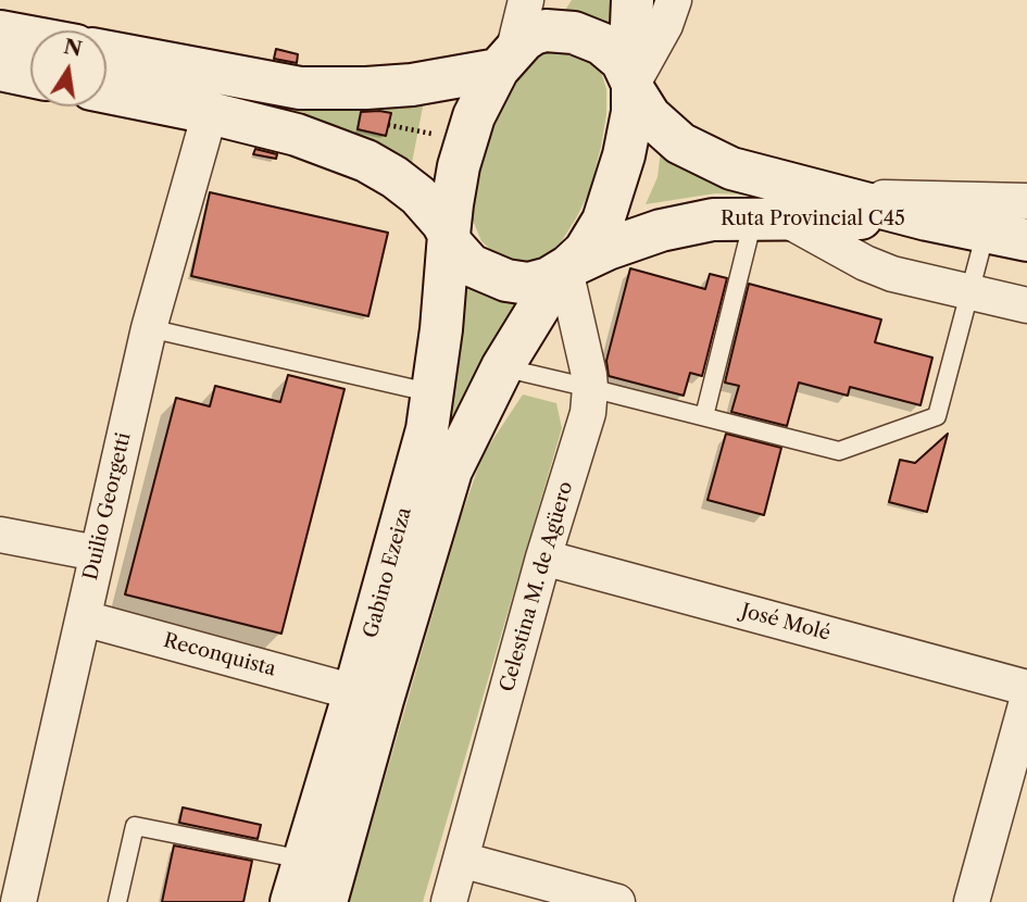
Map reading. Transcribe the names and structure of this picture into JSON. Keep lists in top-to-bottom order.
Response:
{
  "streets": {
    "main road": ["Ruta Provincial C45", "Gabino Ezeiza"],
    "street": [
      "Duilio Georgetti",
      "Celestina M. de Agüero",
      "José Molé",
      "Reconquista"
    ]
  },
  "crossings": [
    ["Ruta Provincial C45", "Gabino Ezeiza"],
    ["Ruta Provincial C45", "Celestina M. de Agüero"],
    ["Duilio Georgetti", "Reconquista"],
    ["Gabino Ezeiza", "Celestina M. de Agüero"],
    ["Gabino Ezeiza", "Reconquista"],
    ["Celestina M. de Agüero", "José Molé"]
  ],
  "north": "top"
}
